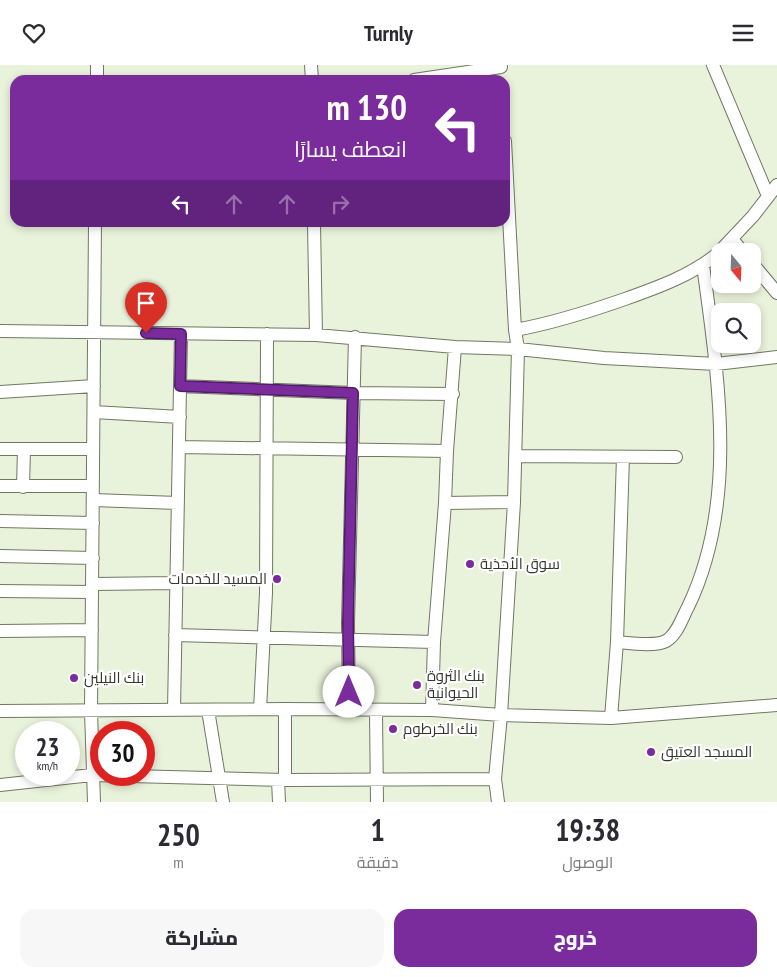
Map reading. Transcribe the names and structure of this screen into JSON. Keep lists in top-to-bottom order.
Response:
{
  "places": [
    "سوق الأحذية",
    "المسيد للخدمات",
    "بنك النيلين",
    "بنك الثروة الحيوانية",
    "بنك الخرطوم",
    "المسجد العتيق"
  ],
  "north": "bottom",
  "page": {
    "header": "Turnly",
    "turn": ["130 m", "انعطف يسارًا"],
    "speed": "23 km/h",
    "limit": "30",
    "eta": [
      "19:38",
      "الوصول",
      "1",
      "دقيقة",
      "250",
      "m"
    ],
    "buttons": ["خروج", "مشاركة"]
  }
}
